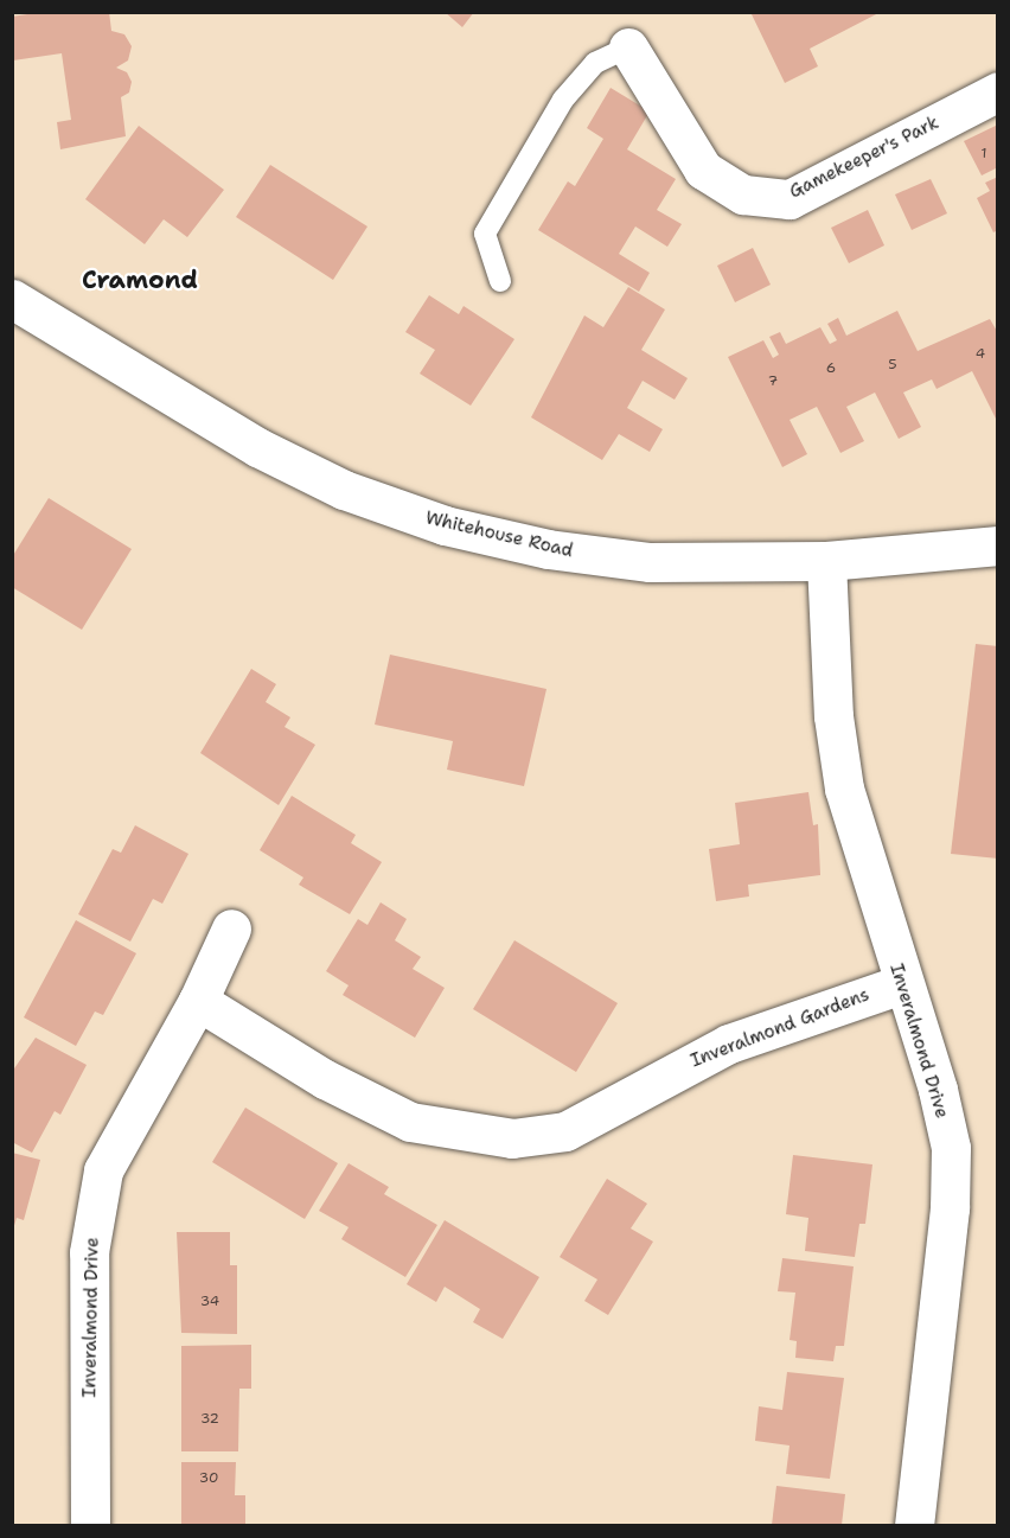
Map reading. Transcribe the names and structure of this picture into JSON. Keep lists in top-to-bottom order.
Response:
{
  "streets": {
    "street": [
      "Gamekeeper's Park",
      "Whitehouse Road",
      "Inveralmond Gardens",
      "Inveralmond Drive"
    ]
  },
  "crossings": [
    ["Whitehouse Road", "Inveralmond Drive"],
    ["Inveralmond Gardens", "Inveralmond Drive"]
  ],
  "districts": ["Cramond"],
  "house_numbers": [
    "1",
    "4",
    "5",
    "6",
    "7",
    "34",
    "32",
    "30"
  ]
}
